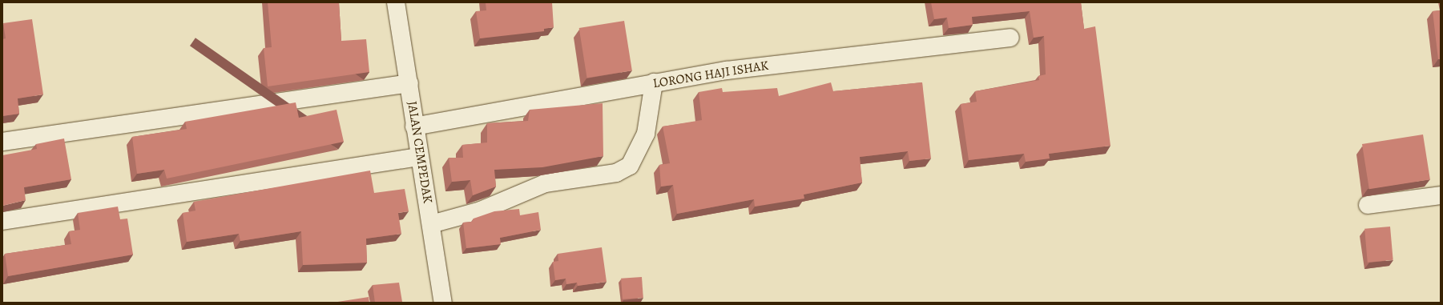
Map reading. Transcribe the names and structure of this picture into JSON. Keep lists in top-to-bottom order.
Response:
{
  "streets": {
    "street": ["LORONG HAJI ISHAK", "JALAN CEMPEDAK"]
  },
  "crossings": [
    ["LORONG HAJI ISHAK", "JALAN CEMPEDAK"]
  ]
}
